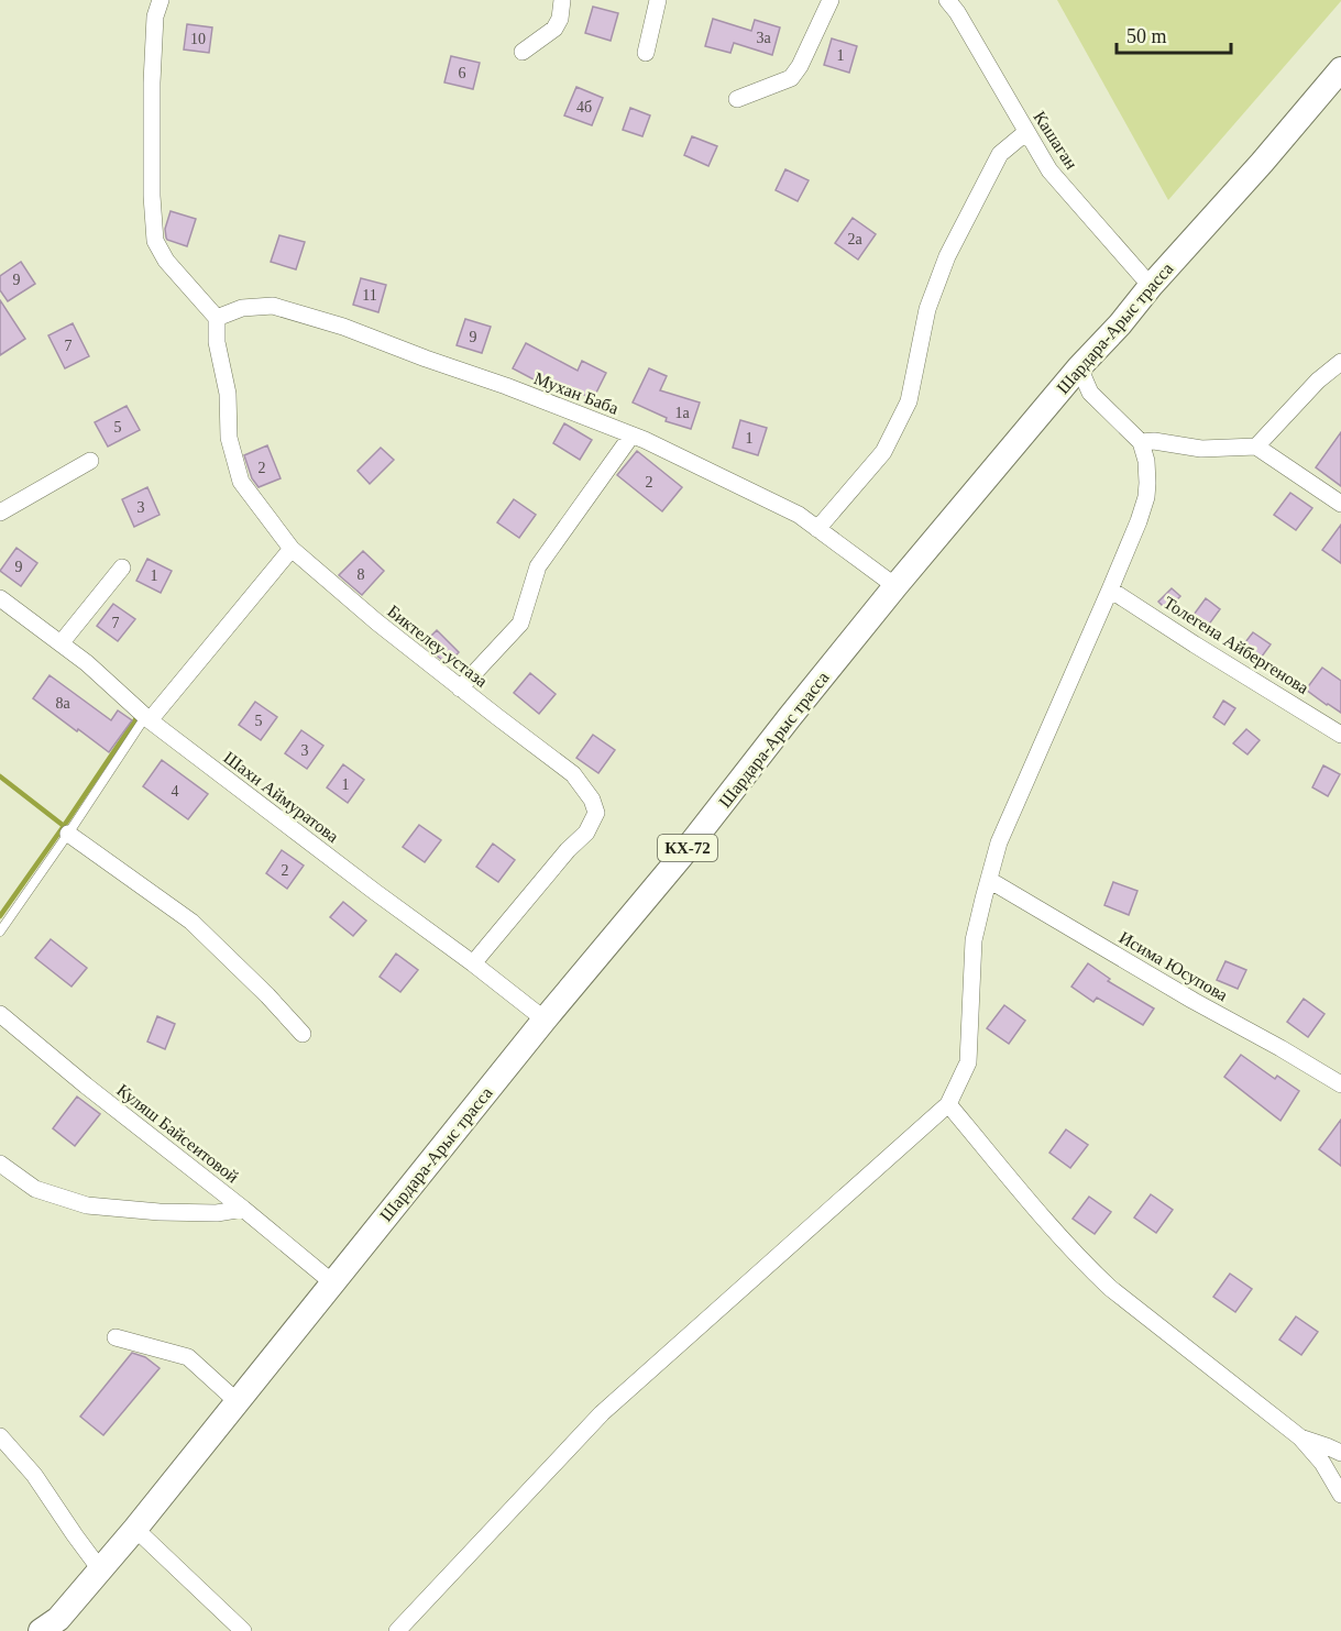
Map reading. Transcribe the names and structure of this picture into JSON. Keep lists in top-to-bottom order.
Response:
{
  "streets": {
    "main road": ["Шардара-Арыс трасса", "КХ-72"],
    "street": [
      "Кашаган",
      "Мухан Баба",
      "Толегена Айбергенова",
      "Биктелеу-устаза",
      "Шахи Аймуратова",
      "Исима Юсупова",
      "Куляш Байсеитовой"
    ]
  },
  "crossings": [
    ["Кашаган", "Шардара-Арыс трасса"],
    ["Шардара-Арыс трасса", "Мухан Баба"],
    ["Шардара-Арыс трасса", "Шахи Аймуратова"],
    ["Шардара-Арыс трасса", "Куляш Байсеитовой"],
    ["Мухан Баба", "Биктелеу-устаза"],
    ["Биктелеу-устаза", "Шахи Аймуратова"]
  ],
  "house_numbers": [
    "3а",
    "10",
    "1",
    "6",
    "4б",
    "2а",
    "9",
    "11",
    "9",
    "7",
    "1а",
    "5",
    "1",
    "2",
    "2",
    "3",
    "9",
    "8",
    "1",
    "7",
    "8а",
    "5",
    "3",
    "1",
    "4",
    "2"
  ],
  "scale_bar": "50 m"
}
